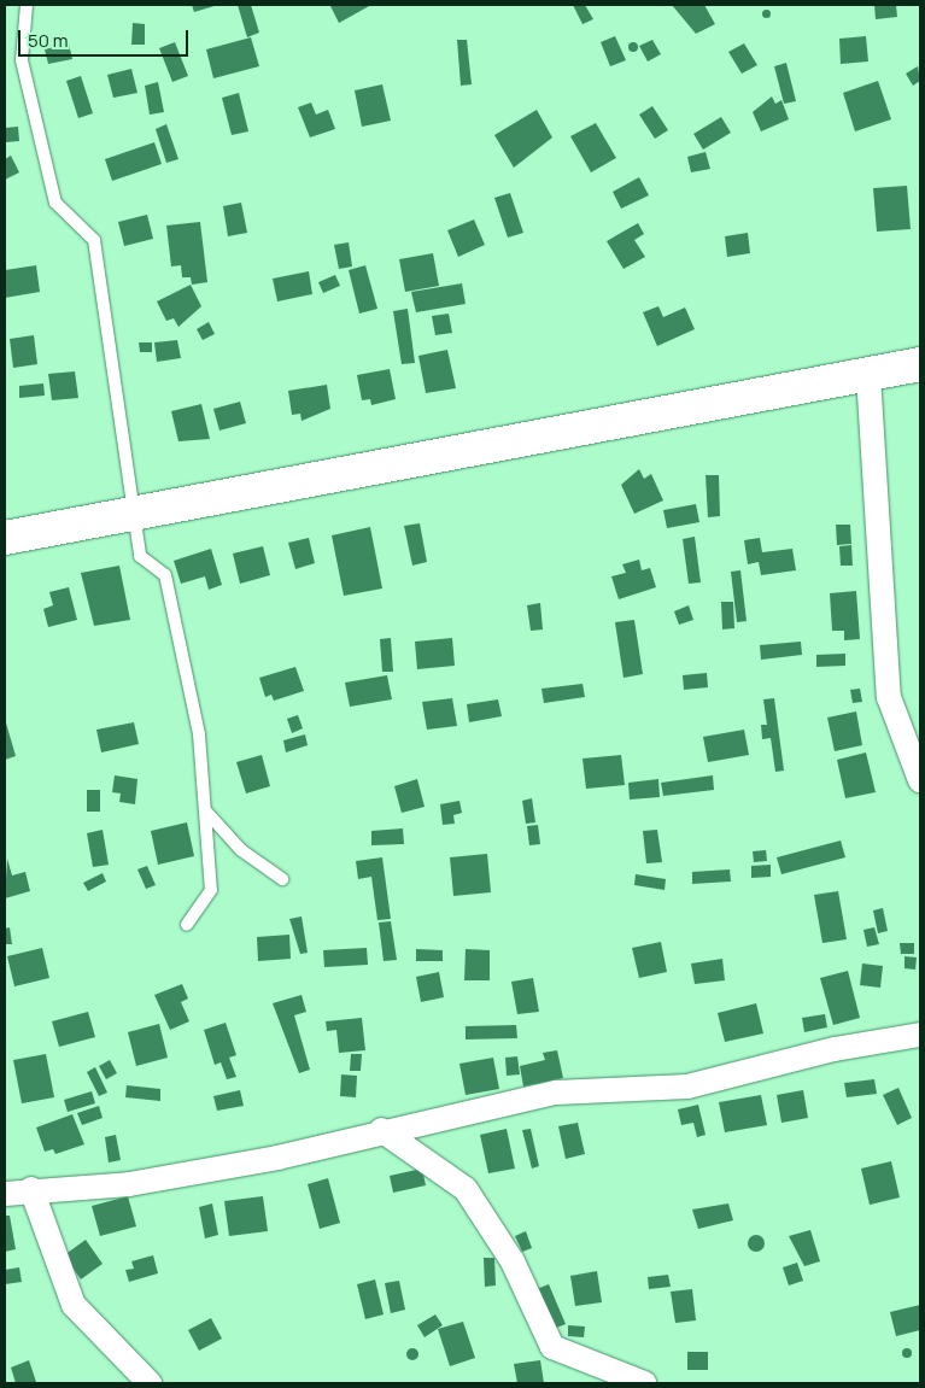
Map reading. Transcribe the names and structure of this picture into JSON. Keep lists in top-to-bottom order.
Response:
{
  "scale_bar": "50 m"
}
